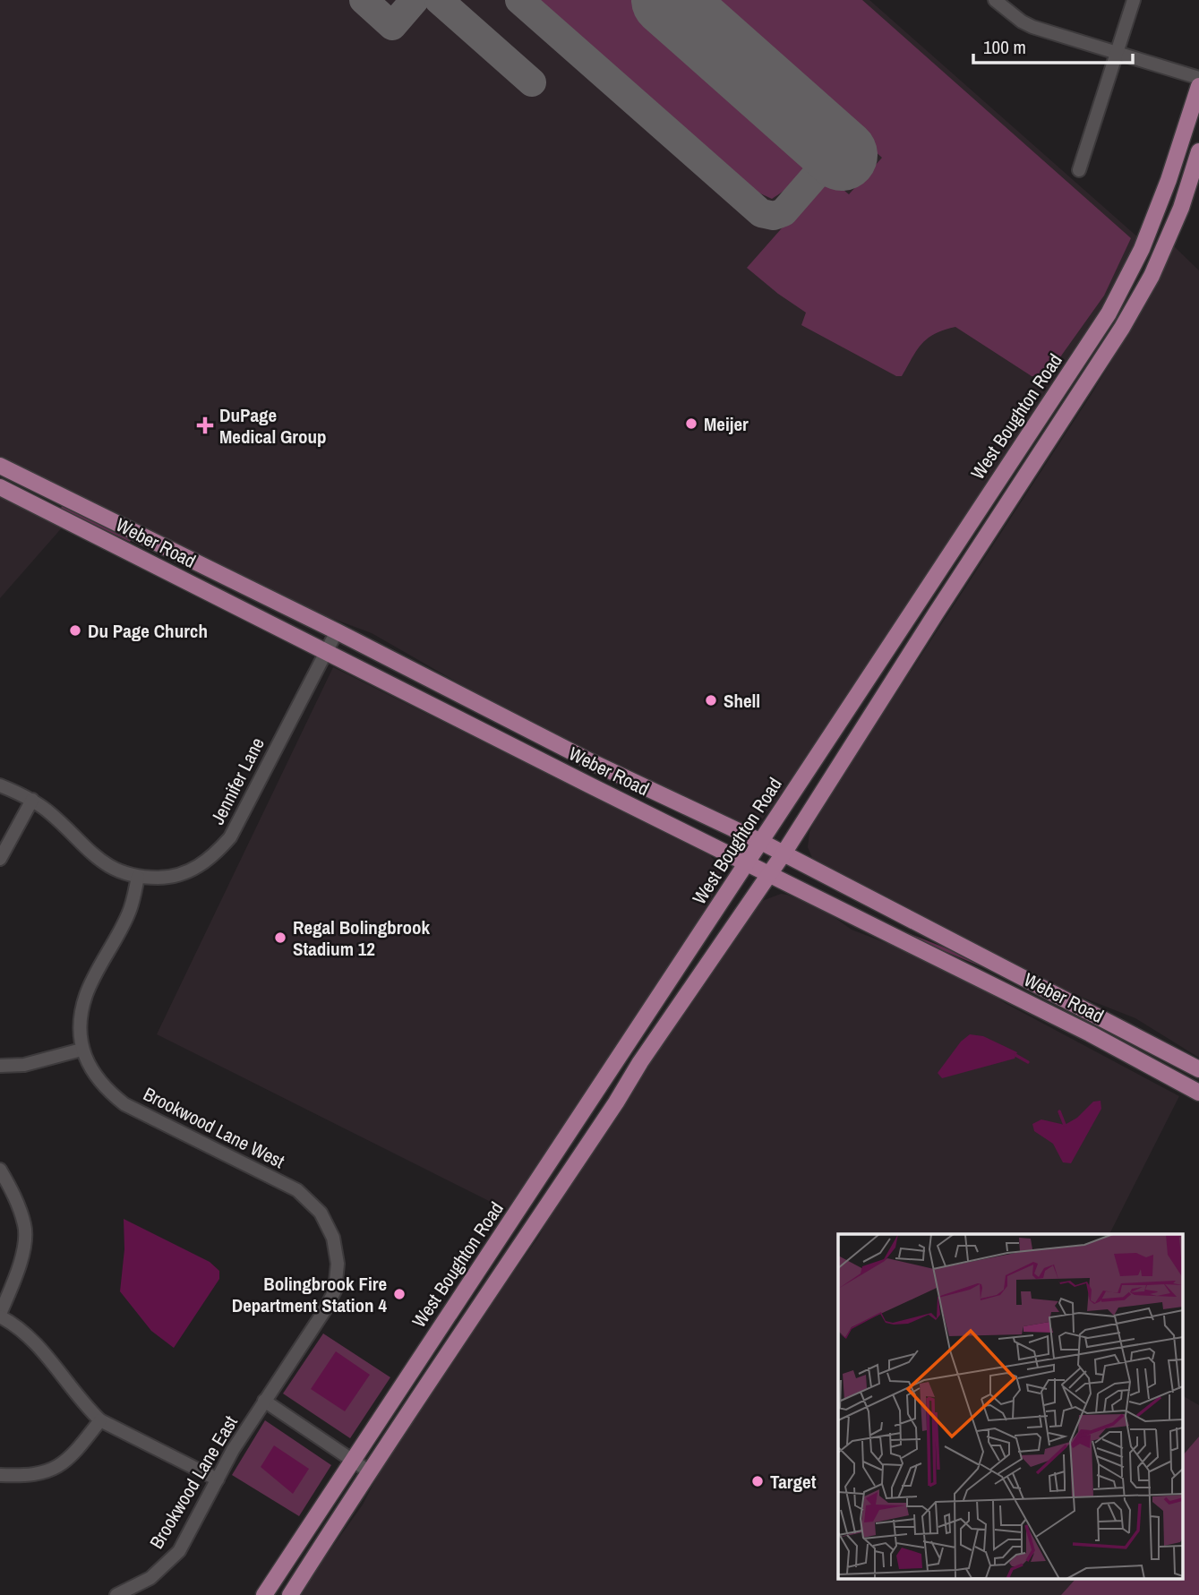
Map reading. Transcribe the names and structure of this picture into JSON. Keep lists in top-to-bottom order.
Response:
{
  "streets": {
    "main road": ["West Boughton Road", "Weber Road"],
    "street": ["Jennifer Lane", "Brookwood Lane West", "Brookwood Lane East"]
  },
  "crossings": [
    ["West Boughton Road", "Weber Road"],
    ["Weber Road", "Jennifer Lane"],
    ["Jennifer Lane", "Brookwood Lane West"],
    ["Brookwood Lane West", "Brookwood Lane East"]
  ],
  "places": {
    "other": [
      "Meijer",
      "Du Page Church",
      "Shell",
      "Regal Bolingbrook Stadium 12",
      "Bolingbrook Fire Department Station 4",
      "Target"
    ],
    "health": ["DuPage Medical Group"]
  },
  "scale_bar": "100 m"
}
